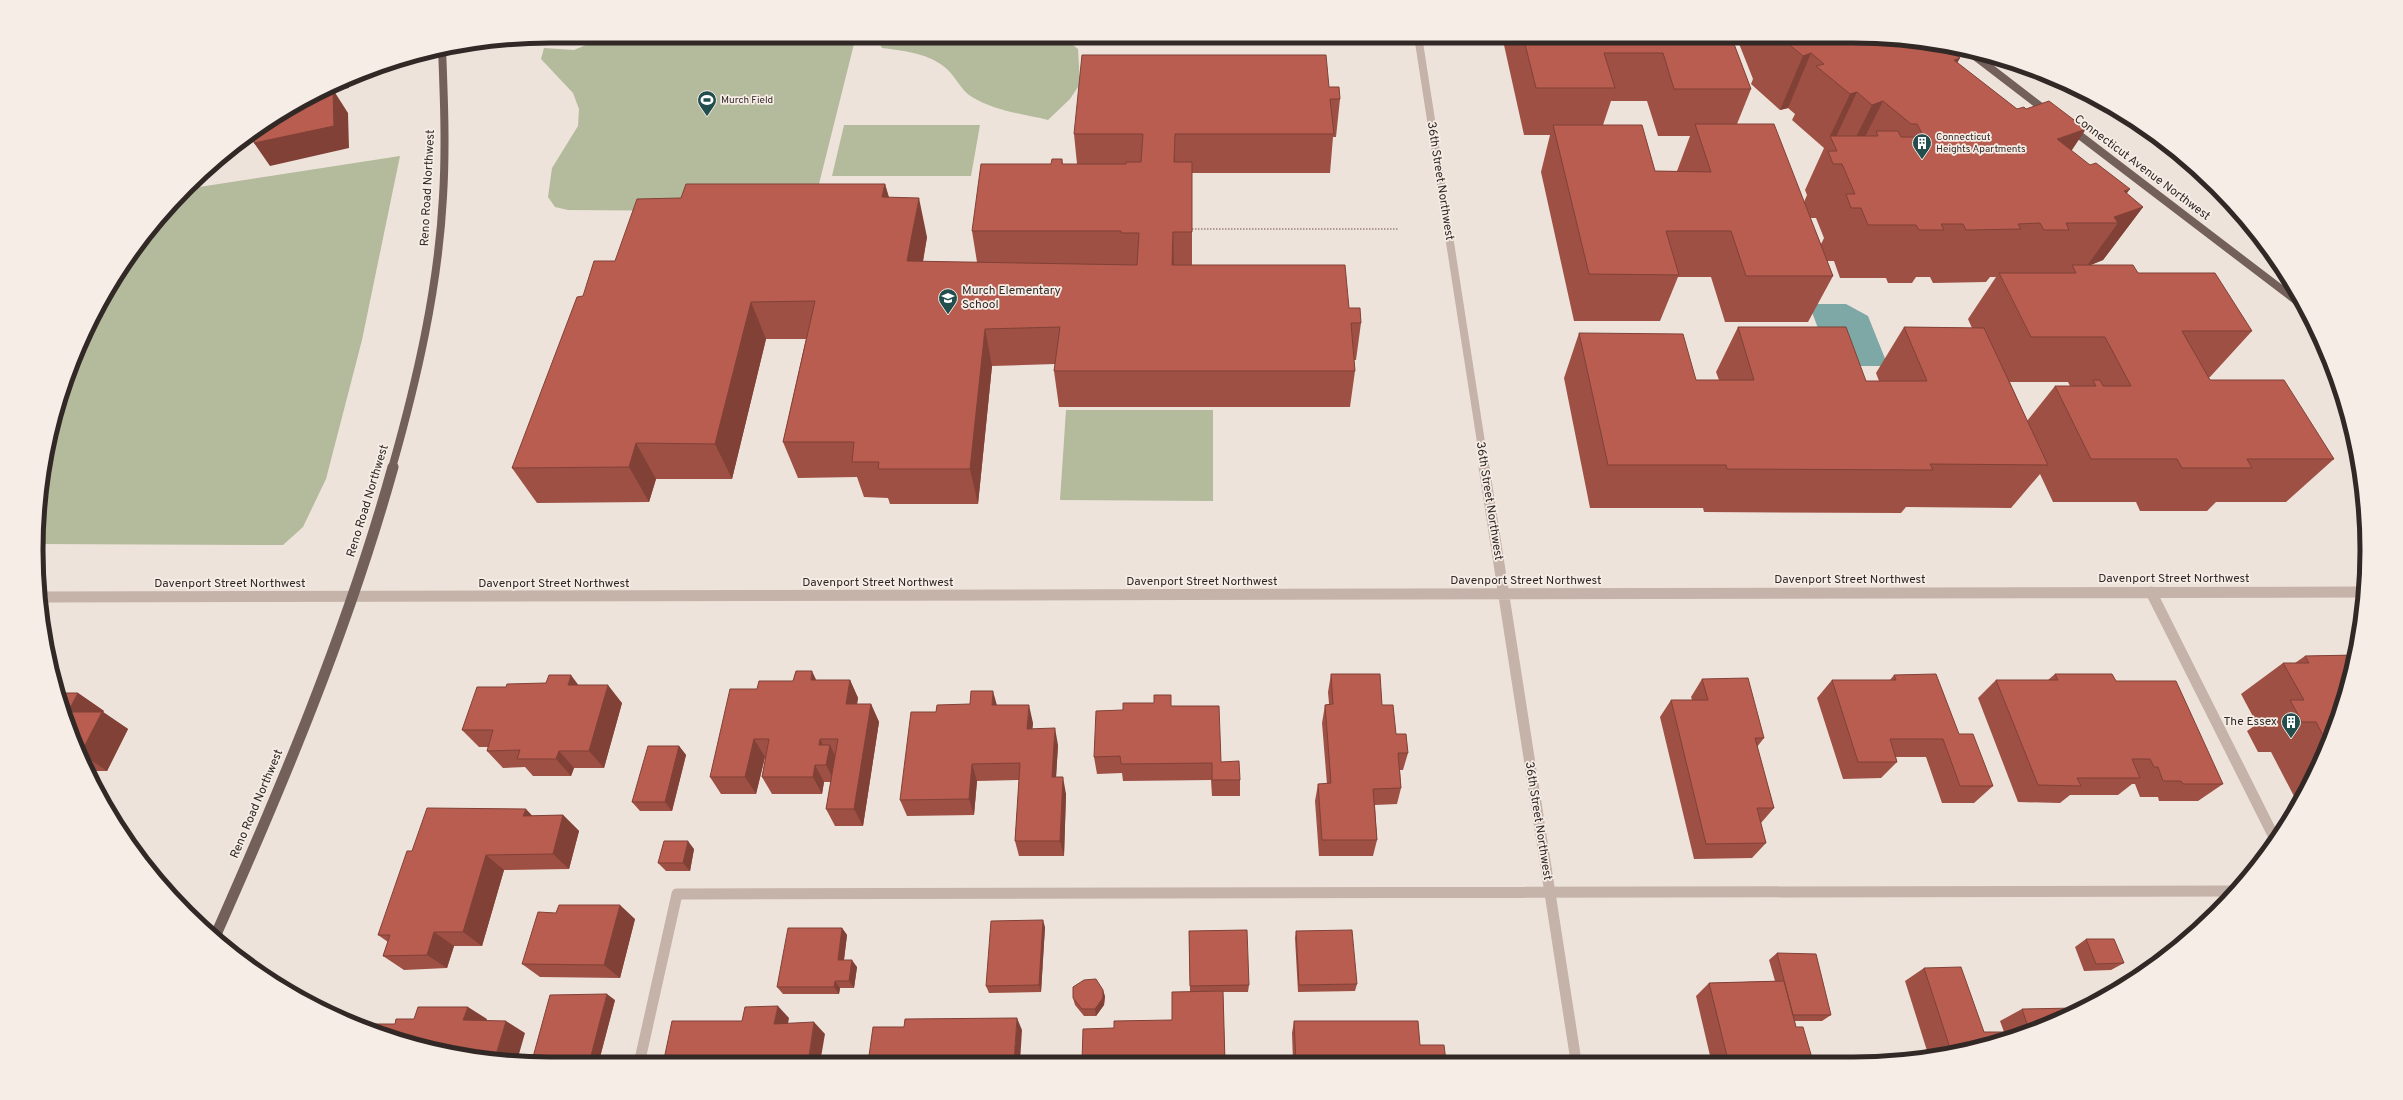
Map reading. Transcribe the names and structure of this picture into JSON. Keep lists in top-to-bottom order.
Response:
{
  "streets": {
    "main road": ["Connecticut Avenue Northwest", "Reno Road Northwest"],
    "street": ["36th Street Northwest", "Davenport Street Northwest"]
  },
  "crossings": [
    ["36th Street Northwest", "Davenport Street Northwest"],
    ["Reno Road Northwest", "Davenport Street Northwest"]
  ],
  "places": {
    "sports": ["Murch Field"],
    "building": ["Connecticut Heights Apartments", "The Essex"],
    "school or university": ["Murch Elementary School"]
  }
}
